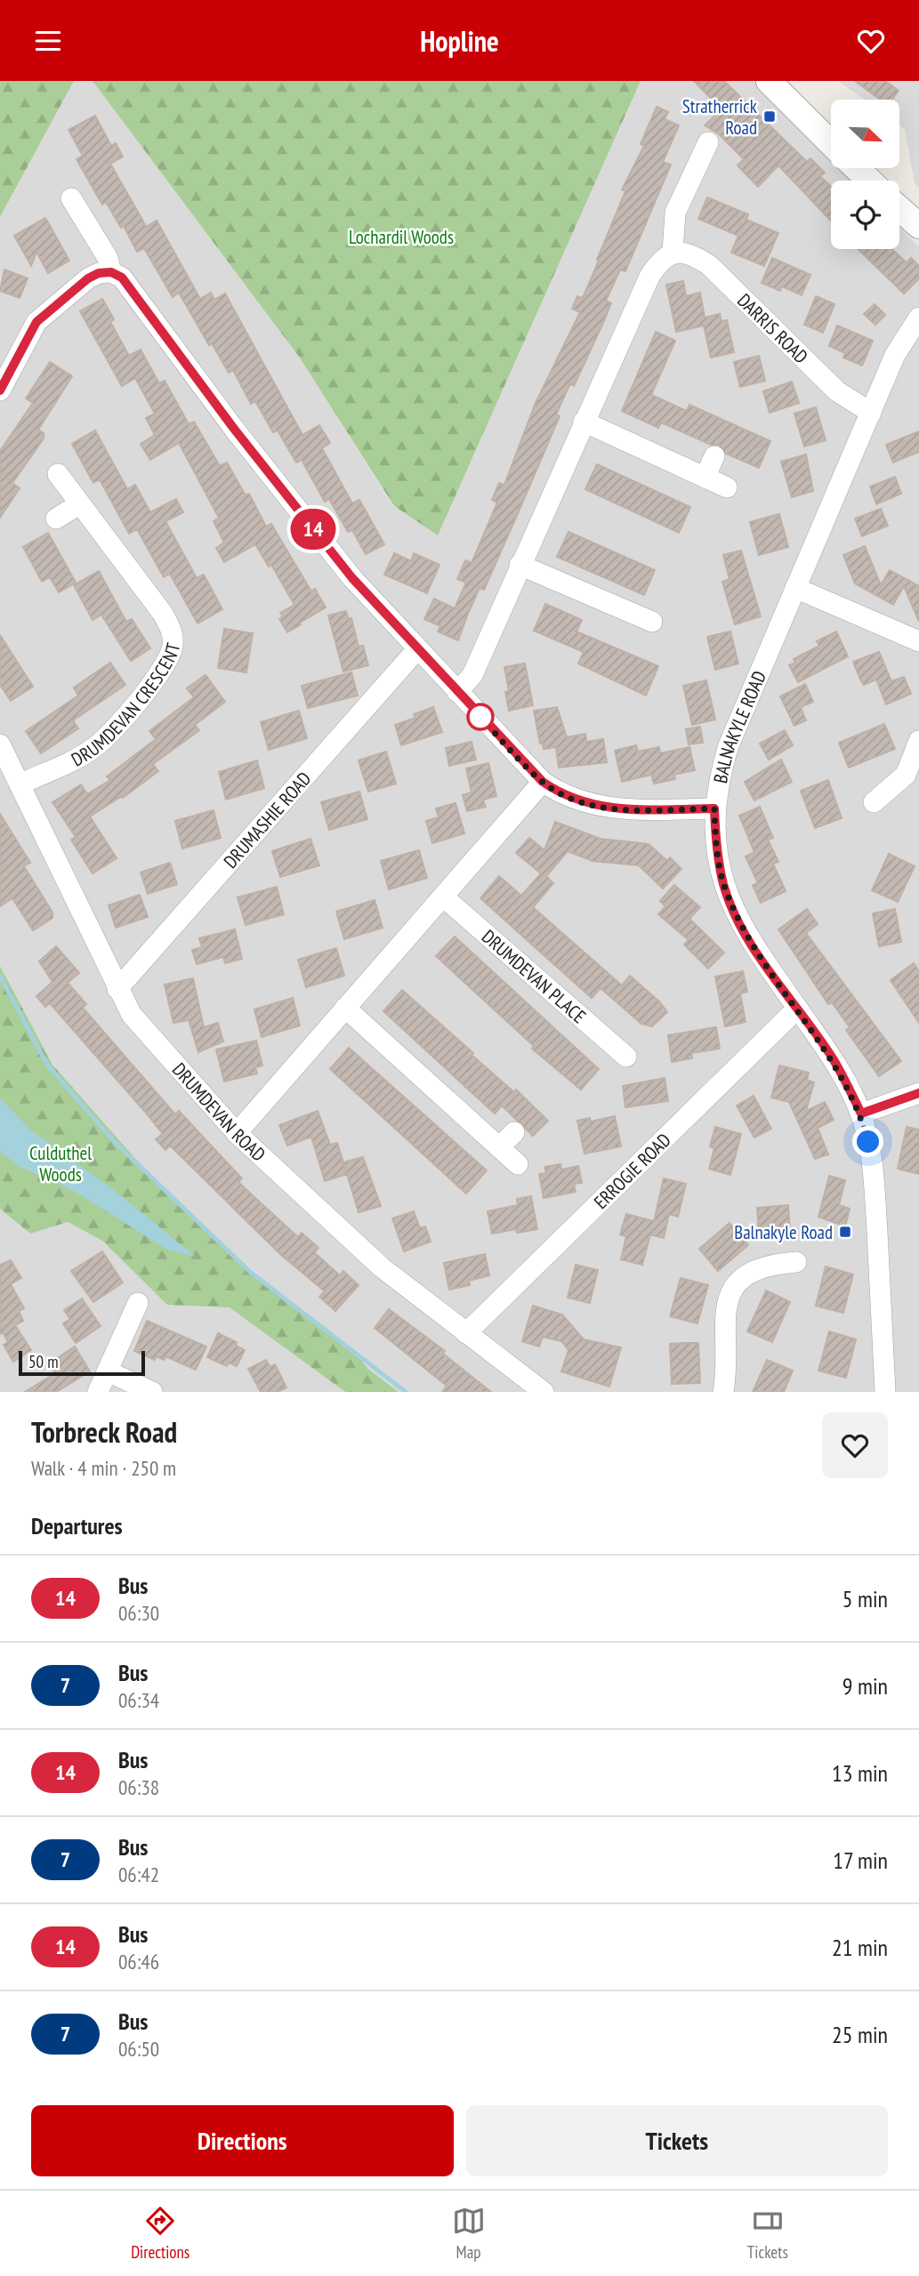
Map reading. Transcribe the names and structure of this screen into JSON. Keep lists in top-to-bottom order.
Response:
{
  "streets": {
    "street": [
      "DARRIS ROAD",
      "DRUMDEVAN CRESCENT",
      "BALNAKYLE ROAD",
      "DRUMASHIE ROAD",
      "DRUMDEVAN PLACE",
      "DRUMDEVAN ROAD",
      "ERROGIE ROAD"
    ]
  },
  "crossings": [
    ["DARRIS ROAD", "BALNAKYLE ROAD"],
    ["DRUMDEVAN CRESCENT", "DRUMDEVAN ROAD"],
    ["BALNAKYLE ROAD", "ERROGIE ROAD"],
    ["DRUMASHIE ROAD", "DRUMDEVAN ROAD"],
    ["DRUMDEVAN ROAD", "ERROGIE ROAD"]
  ],
  "parks": ["Lochardil Woods", "Culduthel Woods"],
  "places": {
    "transit": ["Stratherrick Road", "Balnakyle Road"]
  },
  "lines": ["bus line 14"],
  "scale_bar": "50 m",
  "north": "bottom right",
  "page": {
    "header": "Hopline",
    "on_map": "14",
    "scale": "50 m",
    "heading": [
      ["Torbreck Road", "Walk · 4 min · 250 m"],
      "Departures"
    ],
    "list": [
      {
        "mark": "14",
        "name": "Bus",
        "note": "06:30",
        "value": "5 min"
      },
      {
        "mark": "7",
        "name": "Bus",
        "note": "06:34",
        "value": "9 min"
      },
      {
        "mark": "14",
        "name": "Bus",
        "note": "06:38",
        "value": "13 min"
      },
      {
        "mark": "7",
        "name": "Bus",
        "note": "06:42",
        "value": "17 min"
      },
      {
        "mark": "14",
        "name": "Bus",
        "note": "06:46",
        "value": "21 min"
      },
      {
        "mark": "7",
        "name": "Bus",
        "note": "06:50",
        "value": "25 min"
      }
    ],
    "buttons": ["Directions", "Tickets"],
    "tabs": ["Directions", "Map", "Tickets"]
  }
}
